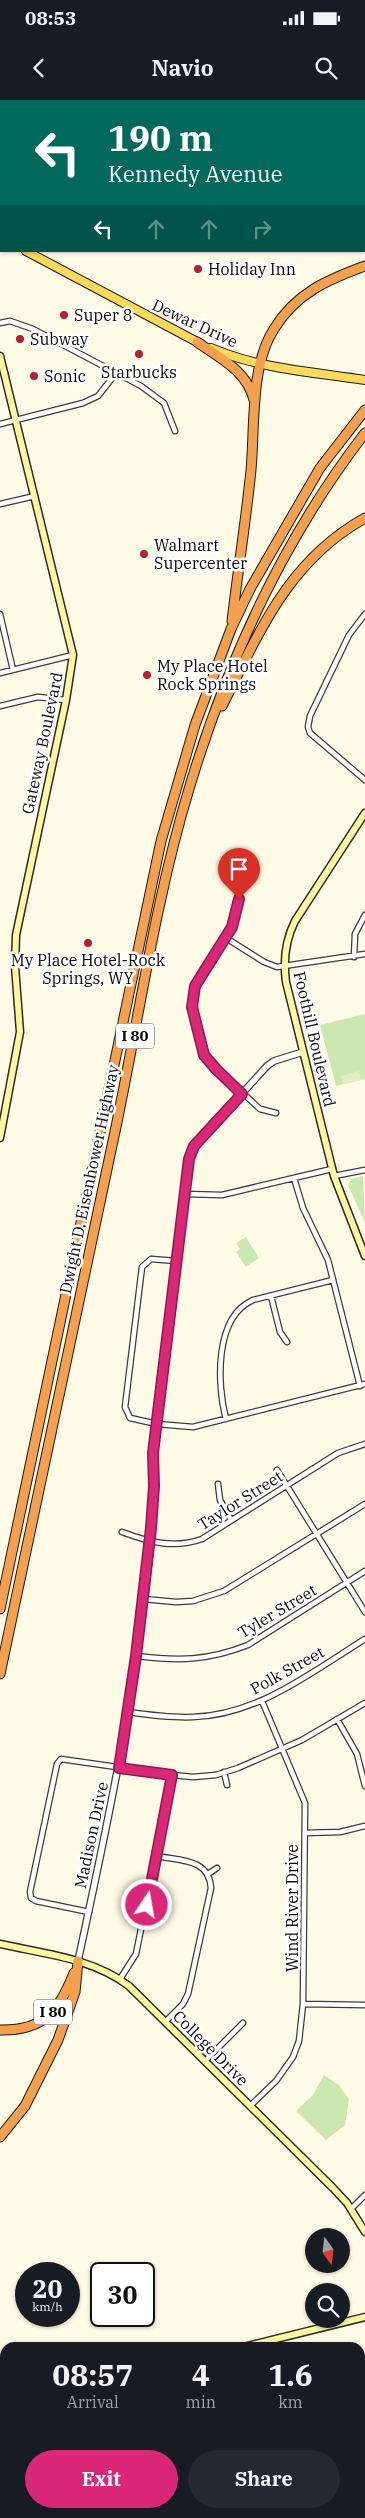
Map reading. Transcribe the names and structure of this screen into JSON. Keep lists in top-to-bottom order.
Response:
{
  "streets": {
    "highway": ["I 80", "Dwight D. Eisenhower Highway"],
    "main road": [
      "Dewar Drive",
      "Gateway Boulevard",
      "Foothill Boulevard",
      "College Drive"
    ],
    "street": [
      "Taylor Street",
      "Tyler Street",
      "Polk Street",
      "Madison Drive",
      "Wind River Drive"
    ]
  },
  "crossings": [
    ["I 80", "Dwight D. Eisenhower Highway"],
    ["I 80", "Madison Drive"],
    ["I 80", "College Drive"],
    ["Foothill Boulevard", "Madison Drive"],
    ["Taylor Street", "Madison Drive"],
    ["Tyler Street", "Madison Drive"],
    ["Polk Street", "Madison Drive"],
    ["Polk Street", "Wind River Drive"],
    ["Madison Drive", "College Drive"],
    ["Wind River Drive", "College Drive"]
  ],
  "places": [
    "Holiday Inn",
    "Super 8",
    "Subway",
    "Starbucks",
    "Sonic",
    "Walmart Supercenter",
    "My Place Hotel Rock Springs",
    "My Place Hotel-Rock Springs, WY"
  ],
  "north": "bottom",
  "page": {
    "status": "08:53",
    "header": "Navio",
    "turn": ["190 m", "Kennedy Avenue"],
    "speed": "20 km/h",
    "limit": "30",
    "eta": [
      "08:57",
      "Arrival",
      "4",
      "min",
      "1.6",
      "km"
    ],
    "buttons": ["Exit", "Share"]
  }
}
